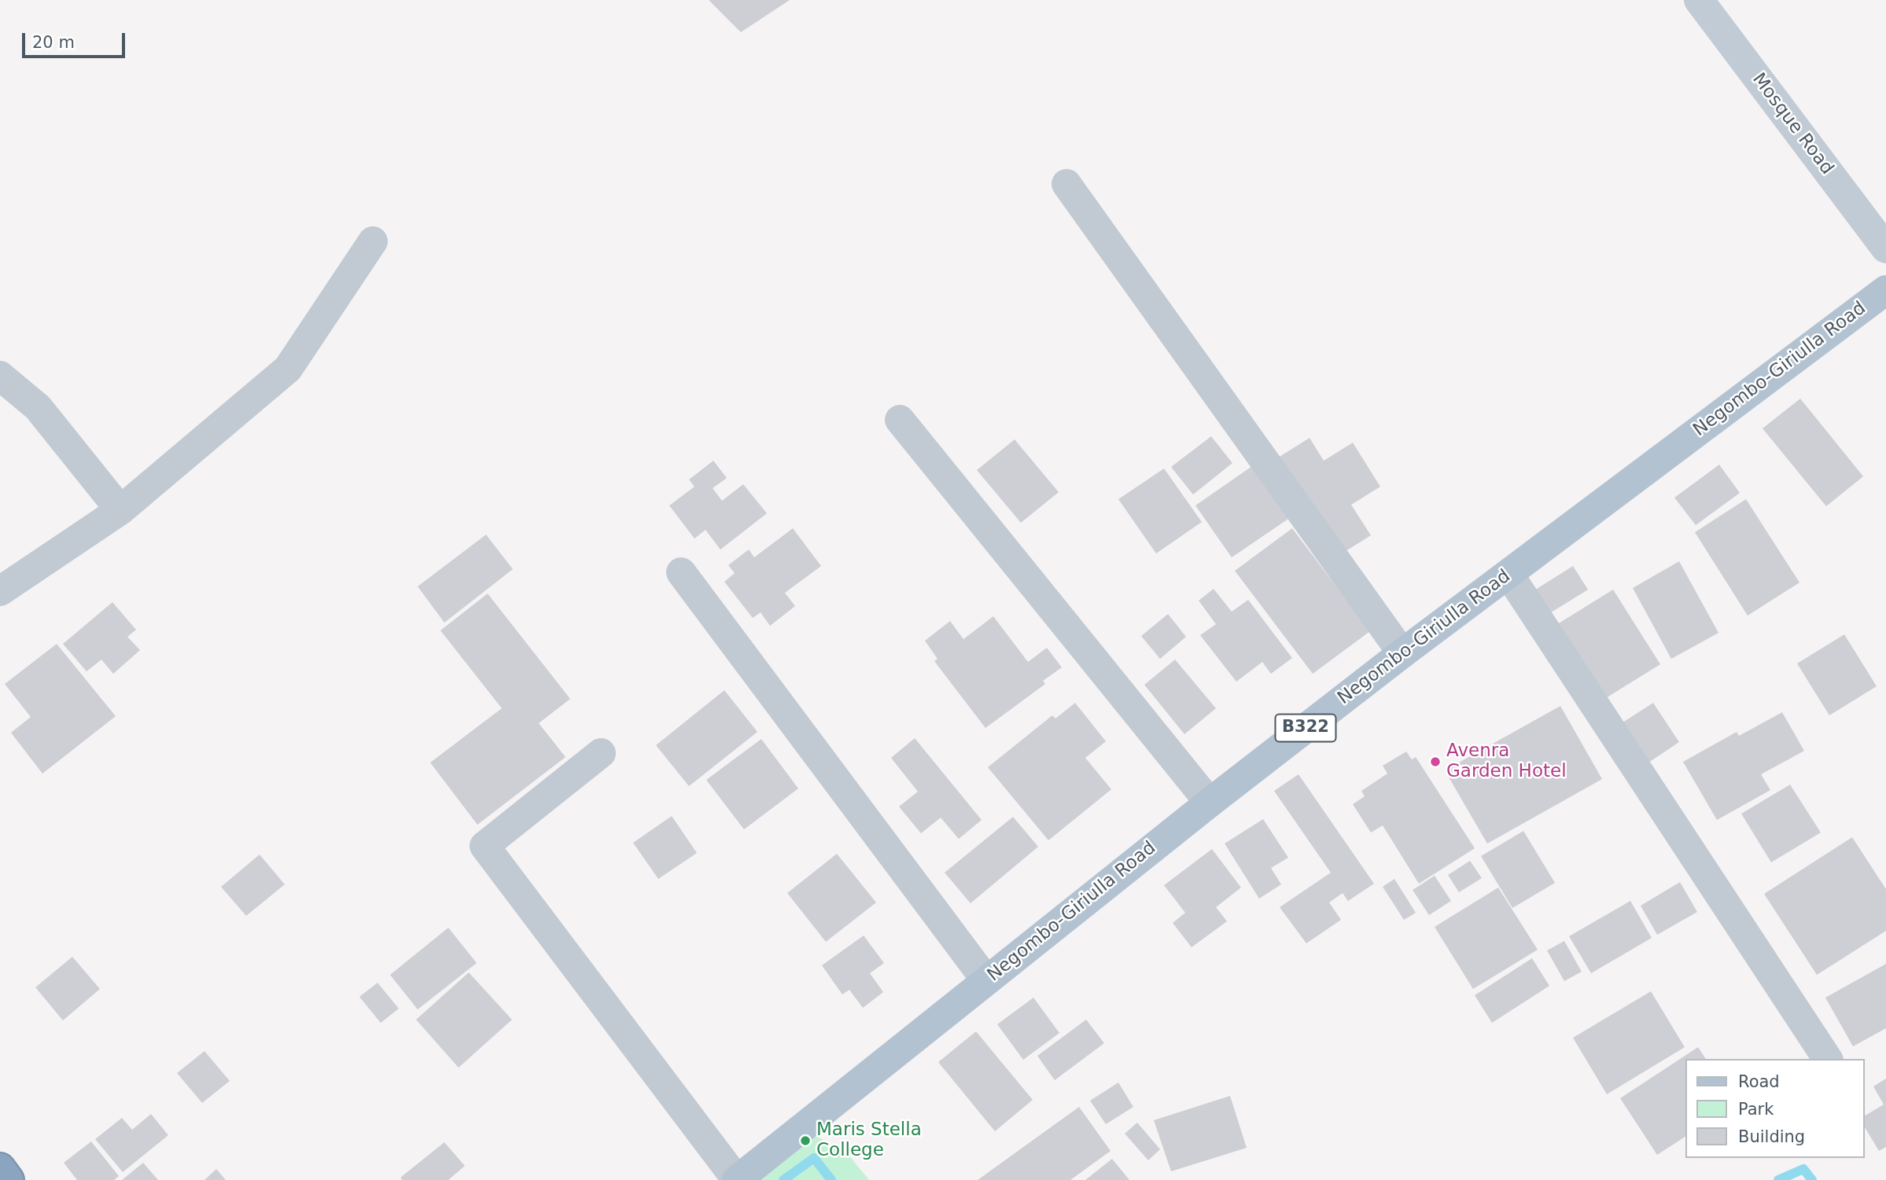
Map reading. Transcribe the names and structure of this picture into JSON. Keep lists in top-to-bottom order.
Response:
{
  "streets": {
    "main road": ["Negombo-Giriulla Road", "B322"],
    "street": ["Mosque Road"]
  },
  "places": ["Avenra Garden Hotel", "Maris Stella College"],
  "legend": ["Road", "Park", "Building"],
  "scale_bar": "20 m"
}
